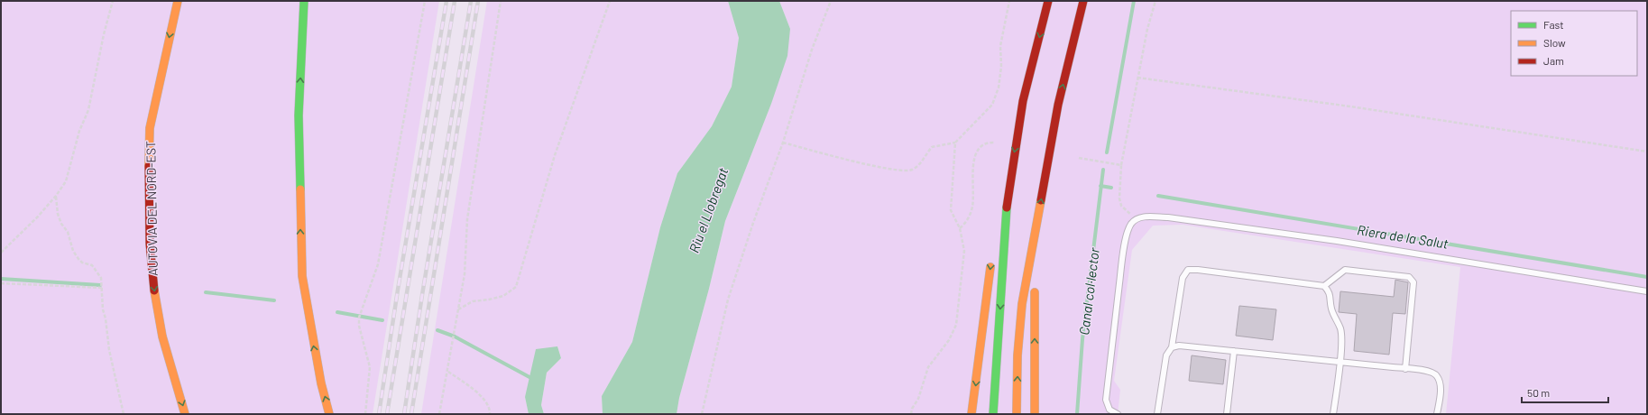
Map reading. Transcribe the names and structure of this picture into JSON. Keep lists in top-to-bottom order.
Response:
{
  "streets": {
    "highway": ["AUTOVIA DEL NORD-EST"]
  },
  "one_way": ["AUTOVIA DEL NORD-EST"],
  "water": ["Riu el Llobregat", "Riera de la Salut", "Canal col·lector"],
  "legend": ["Fast", "Slow", "Jam"],
  "scale_bar": "50 m"
}
